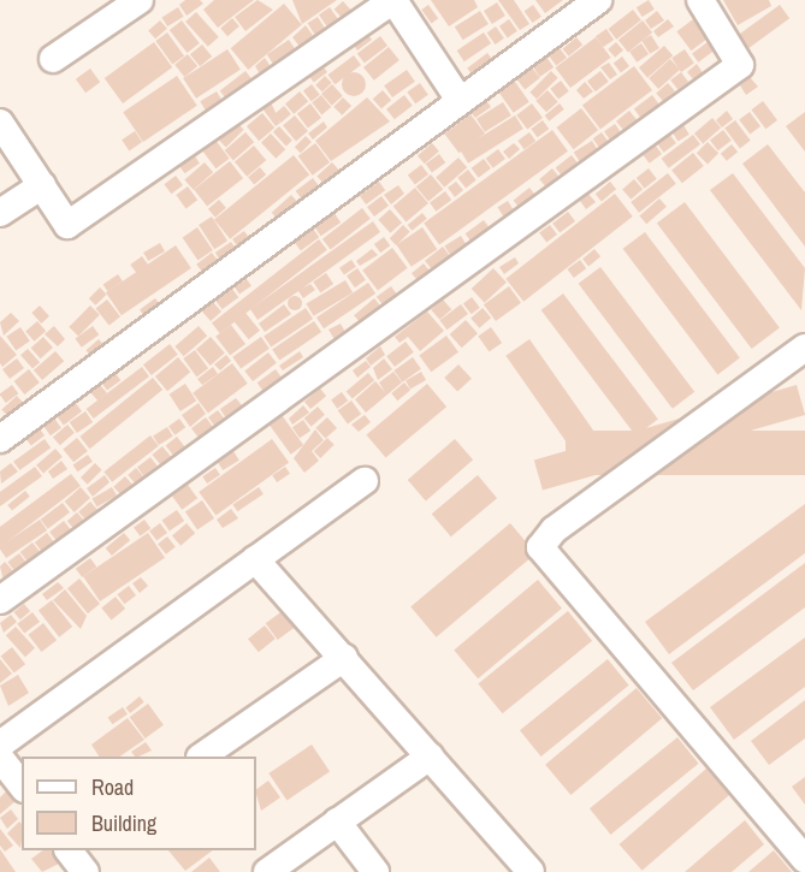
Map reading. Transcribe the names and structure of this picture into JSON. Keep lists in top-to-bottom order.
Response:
{
  "legend": ["Road", "Building"]
}
